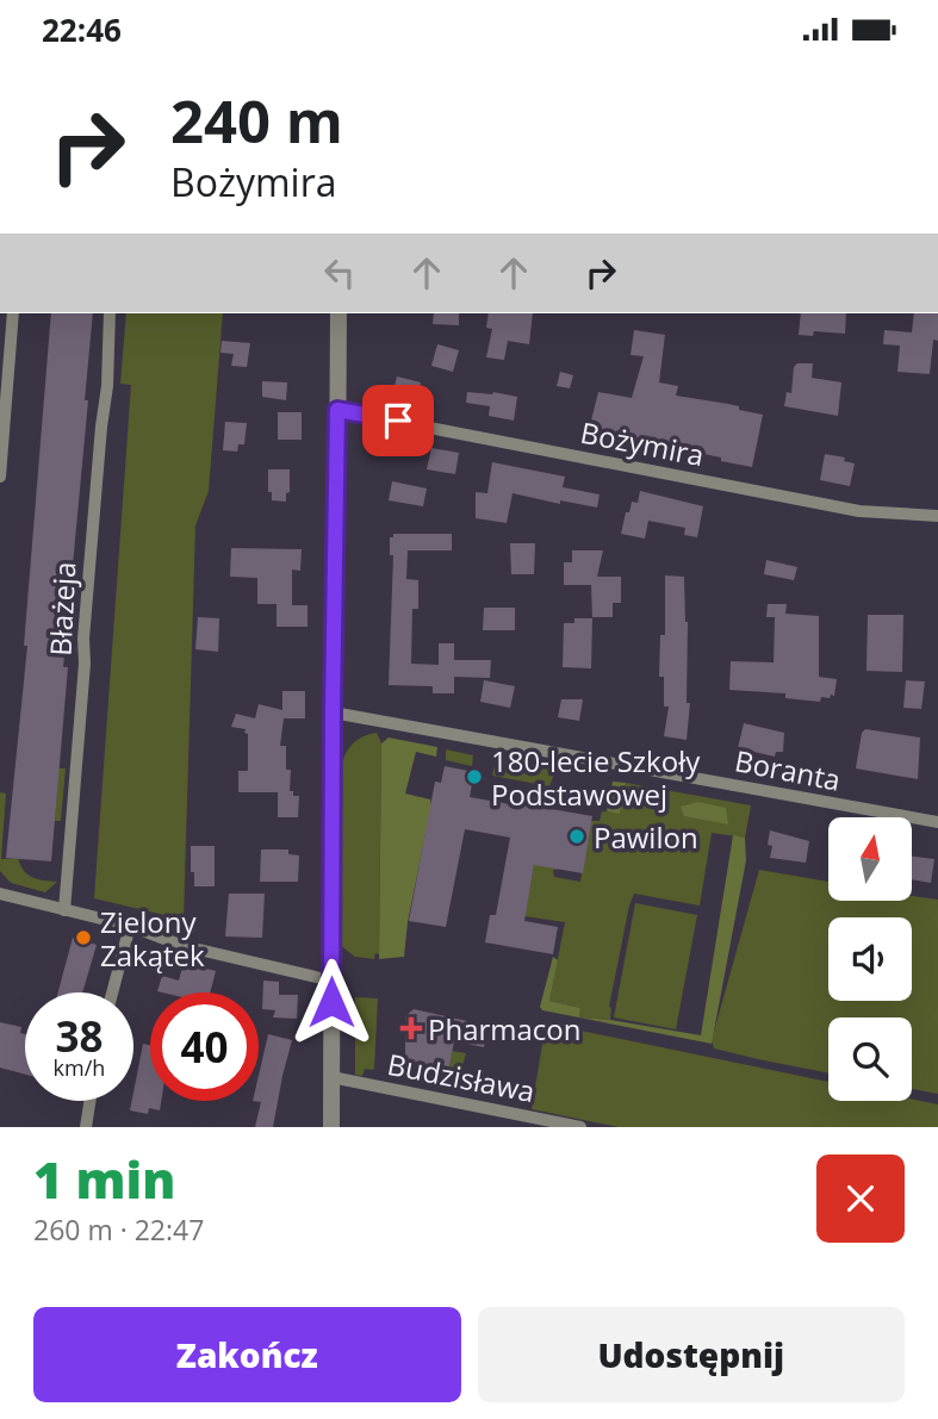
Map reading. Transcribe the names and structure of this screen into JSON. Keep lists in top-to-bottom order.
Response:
{
  "streets": {
    "street": [
      "Bożymira",
      "Błażeja",
      "Boranta",
      "Budzisława"
    ]
  },
  "places": {
    "other": ["180-lecie Szkoły Podstawowej", "Pawilon", "Zielony Zakątek"],
    "health": ["Pharmacon"]
  },
  "north": "top",
  "page": {
    "status": "22:46",
    "turn": ["240 m", "Bożymira"],
    "speed": "38 km/h",
    "limit": "40",
    "heading": ["1 min", "260 m · 22:47"],
    "buttons": ["Zakończ", "Udostępnij"]
  }
}
